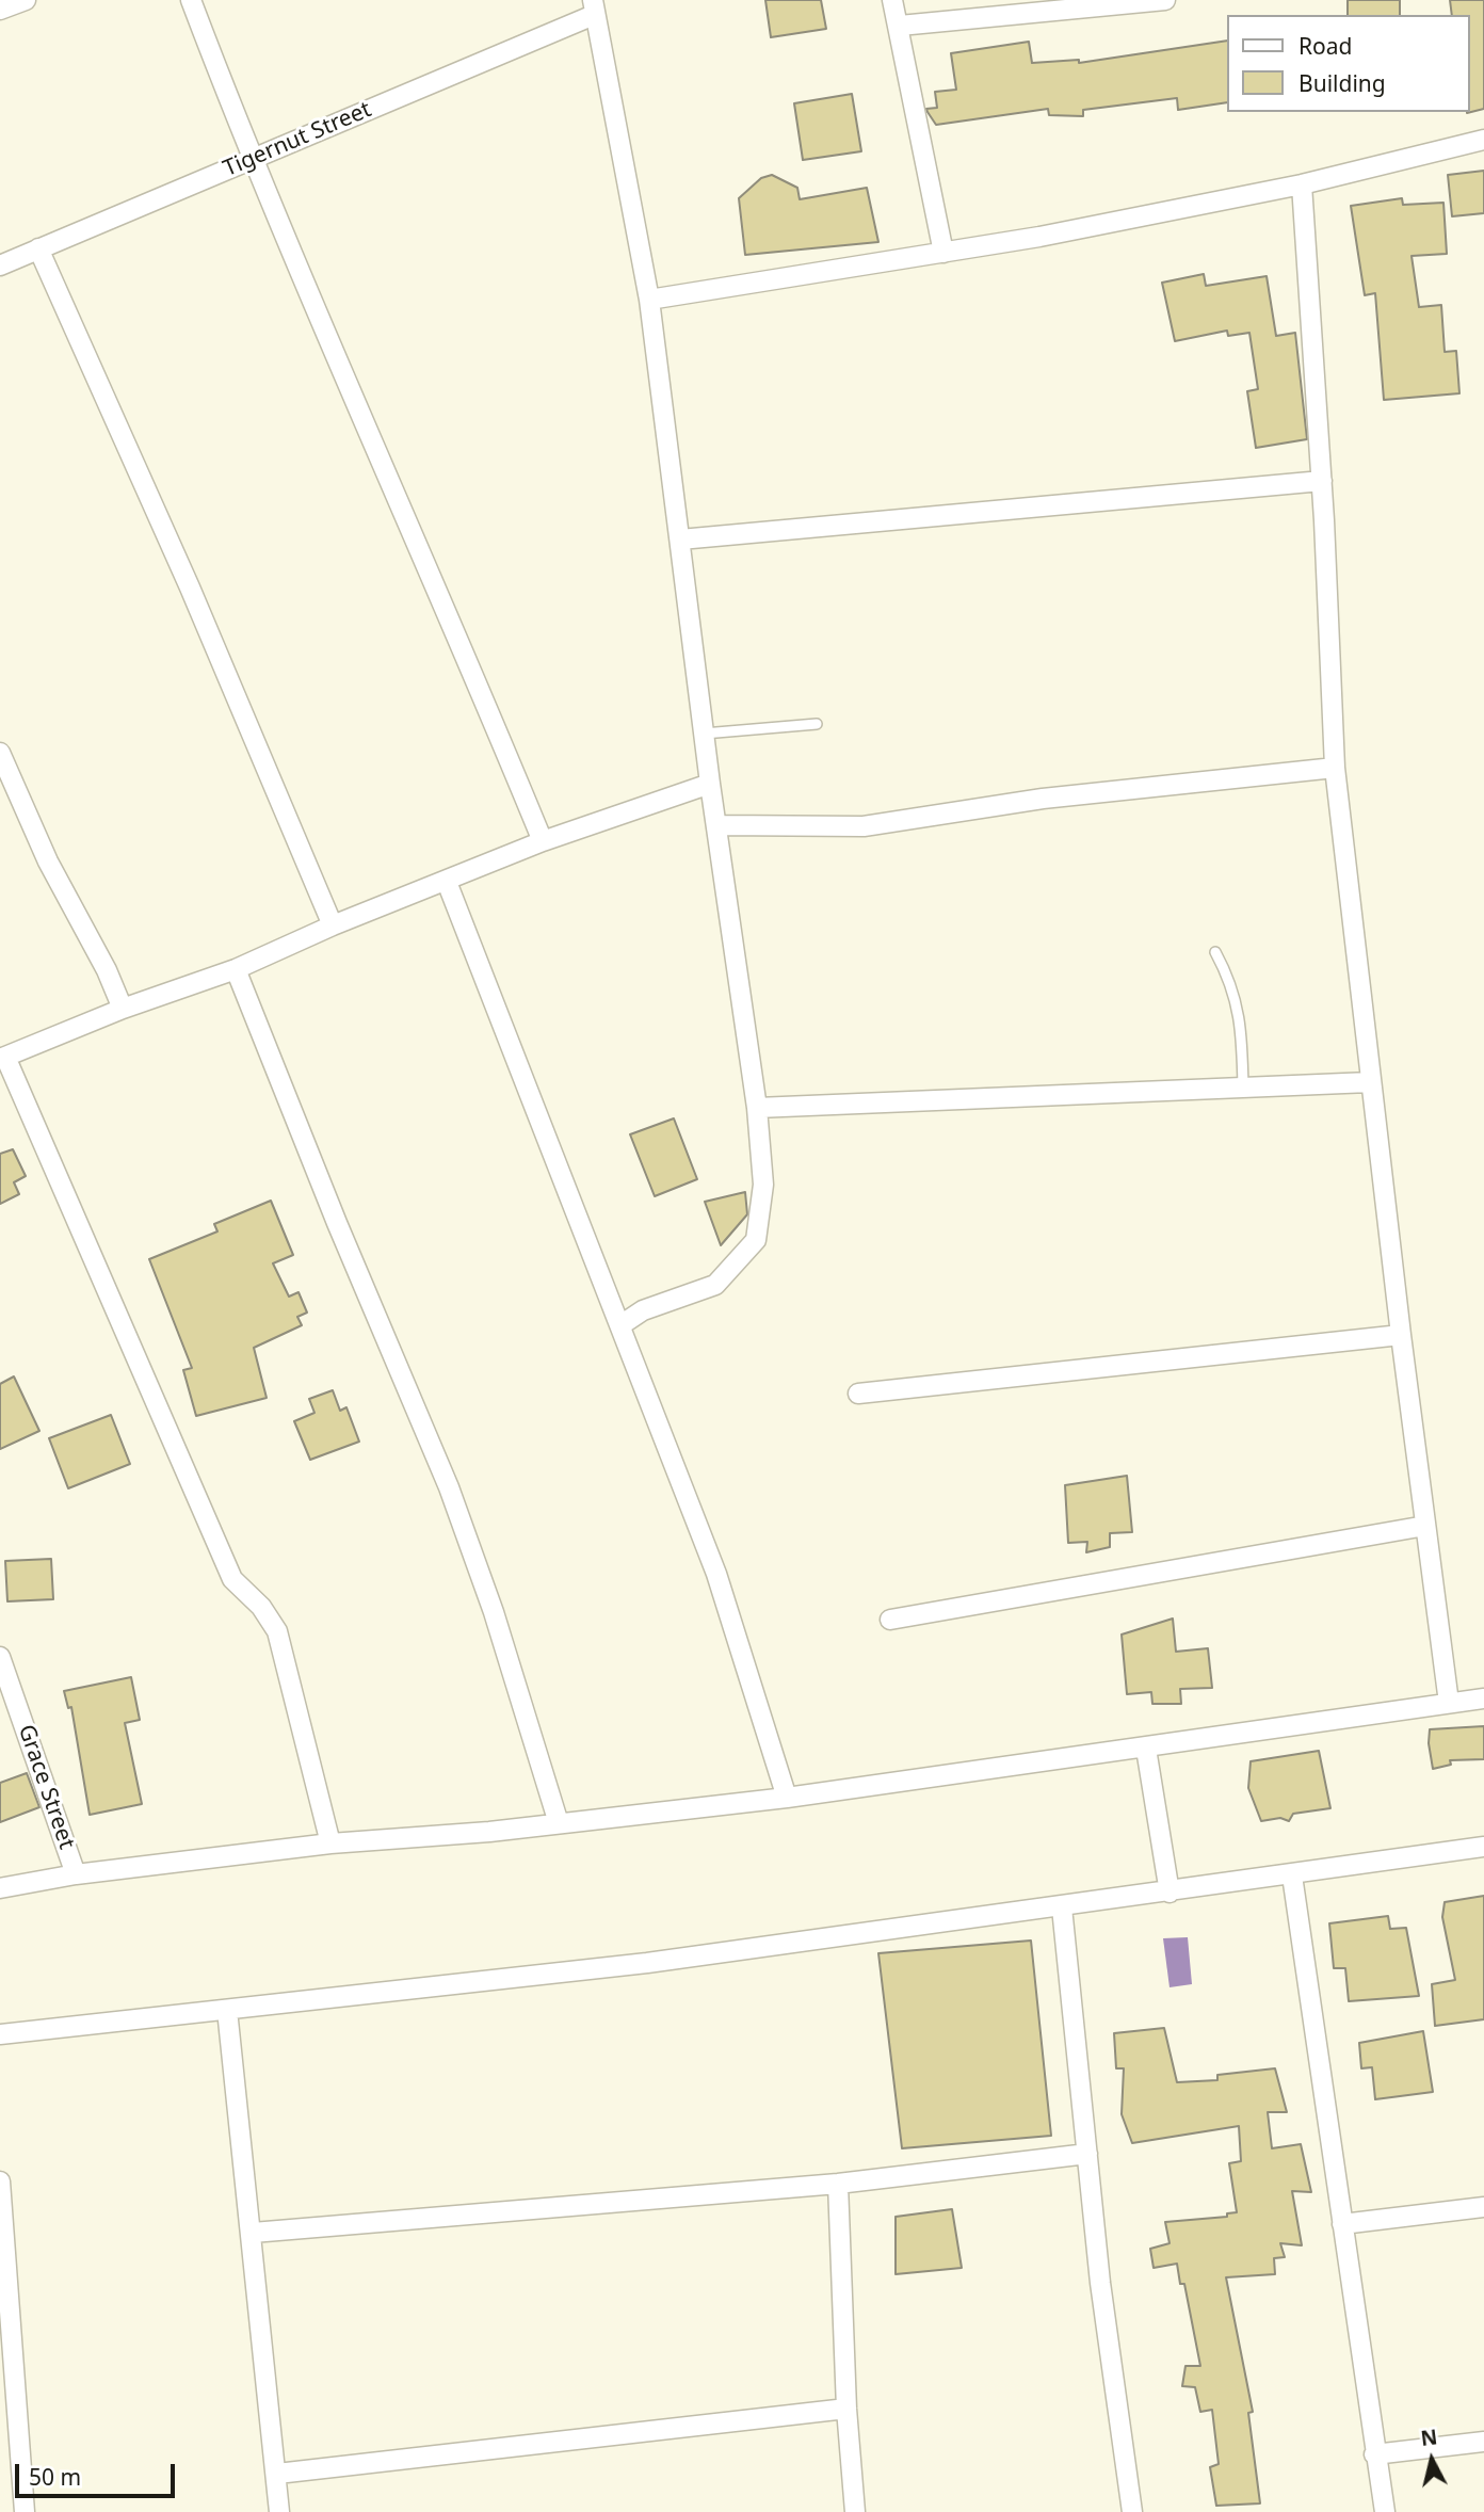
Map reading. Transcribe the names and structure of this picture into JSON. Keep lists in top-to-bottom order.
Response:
{
  "streets": {
    "street": ["Tigernut Street", "Grace Street"]
  },
  "legend": ["Road", "Building"],
  "scale_bar": "50 m",
  "north": "top"
}
